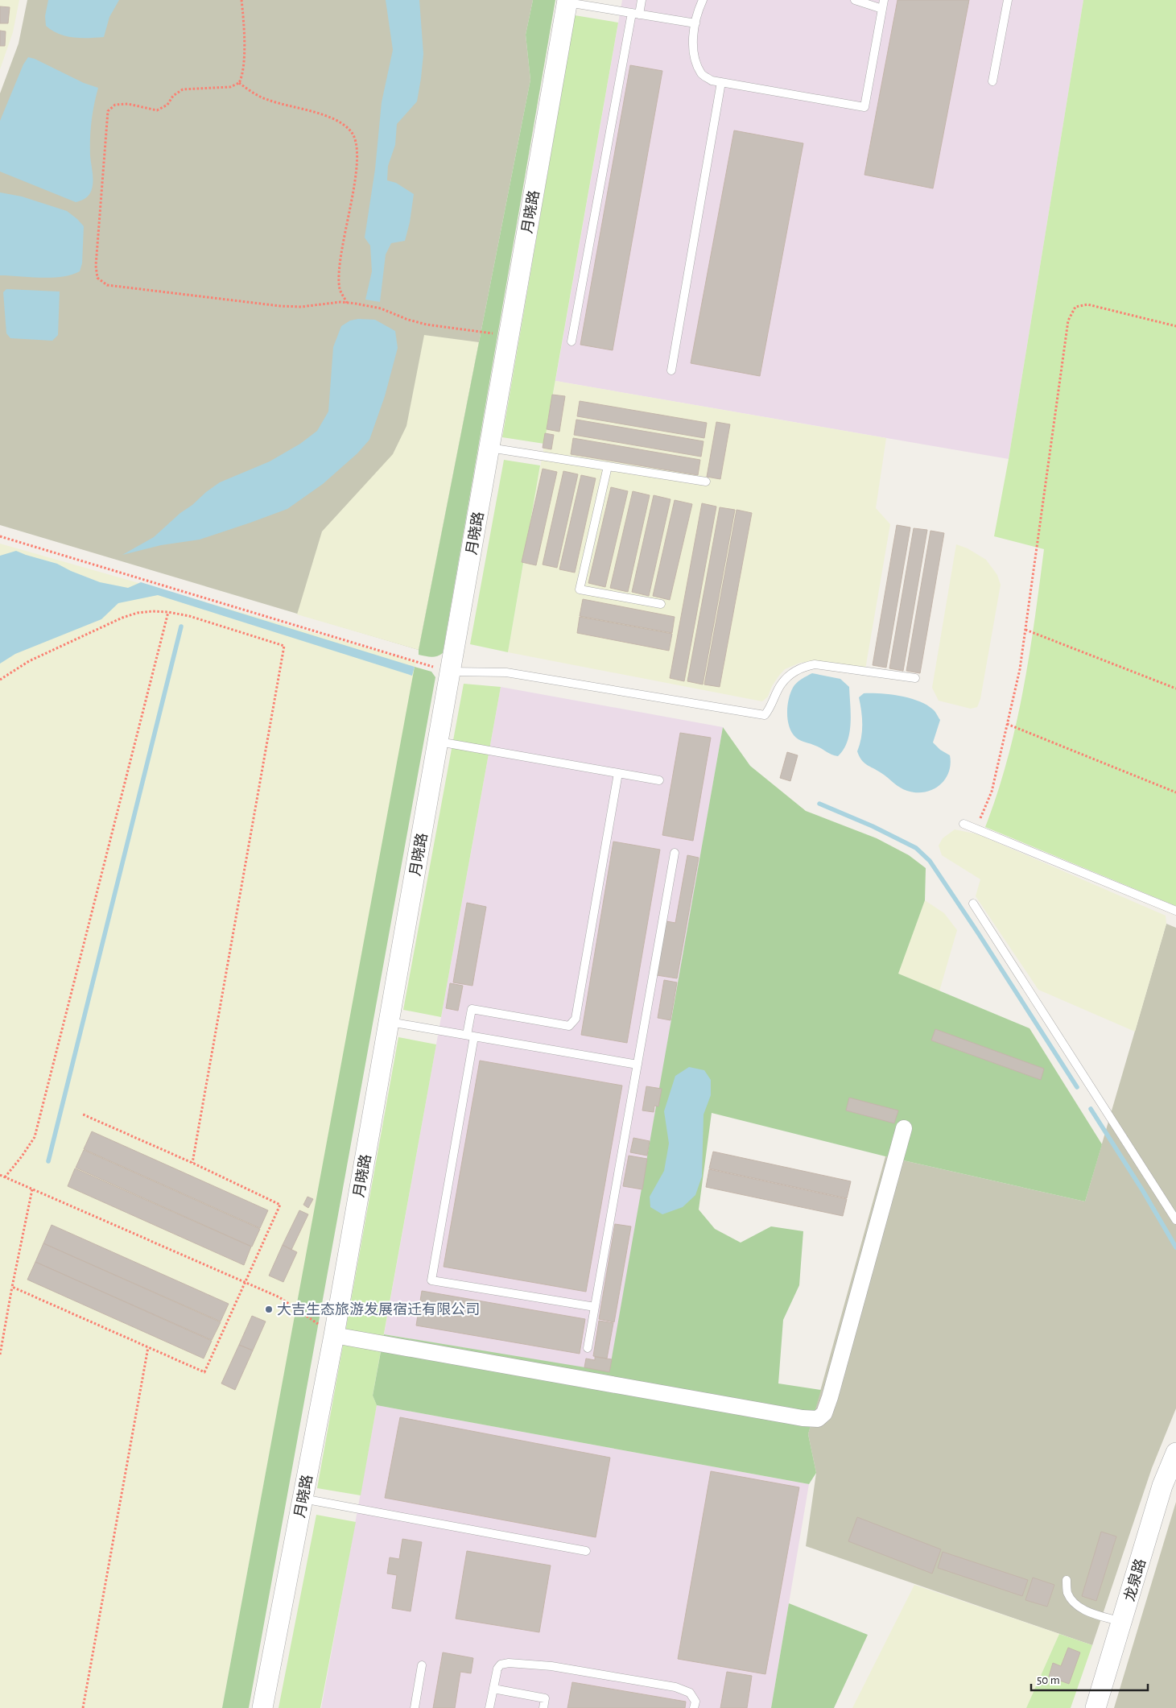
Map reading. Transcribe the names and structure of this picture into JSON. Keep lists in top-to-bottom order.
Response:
{
  "streets": {
    "street": ["月晓路", "龙泉路"]
  },
  "places": ["大吉生态旅游发展宿迁有限公司"],
  "scale_bar": "50 m"
}
